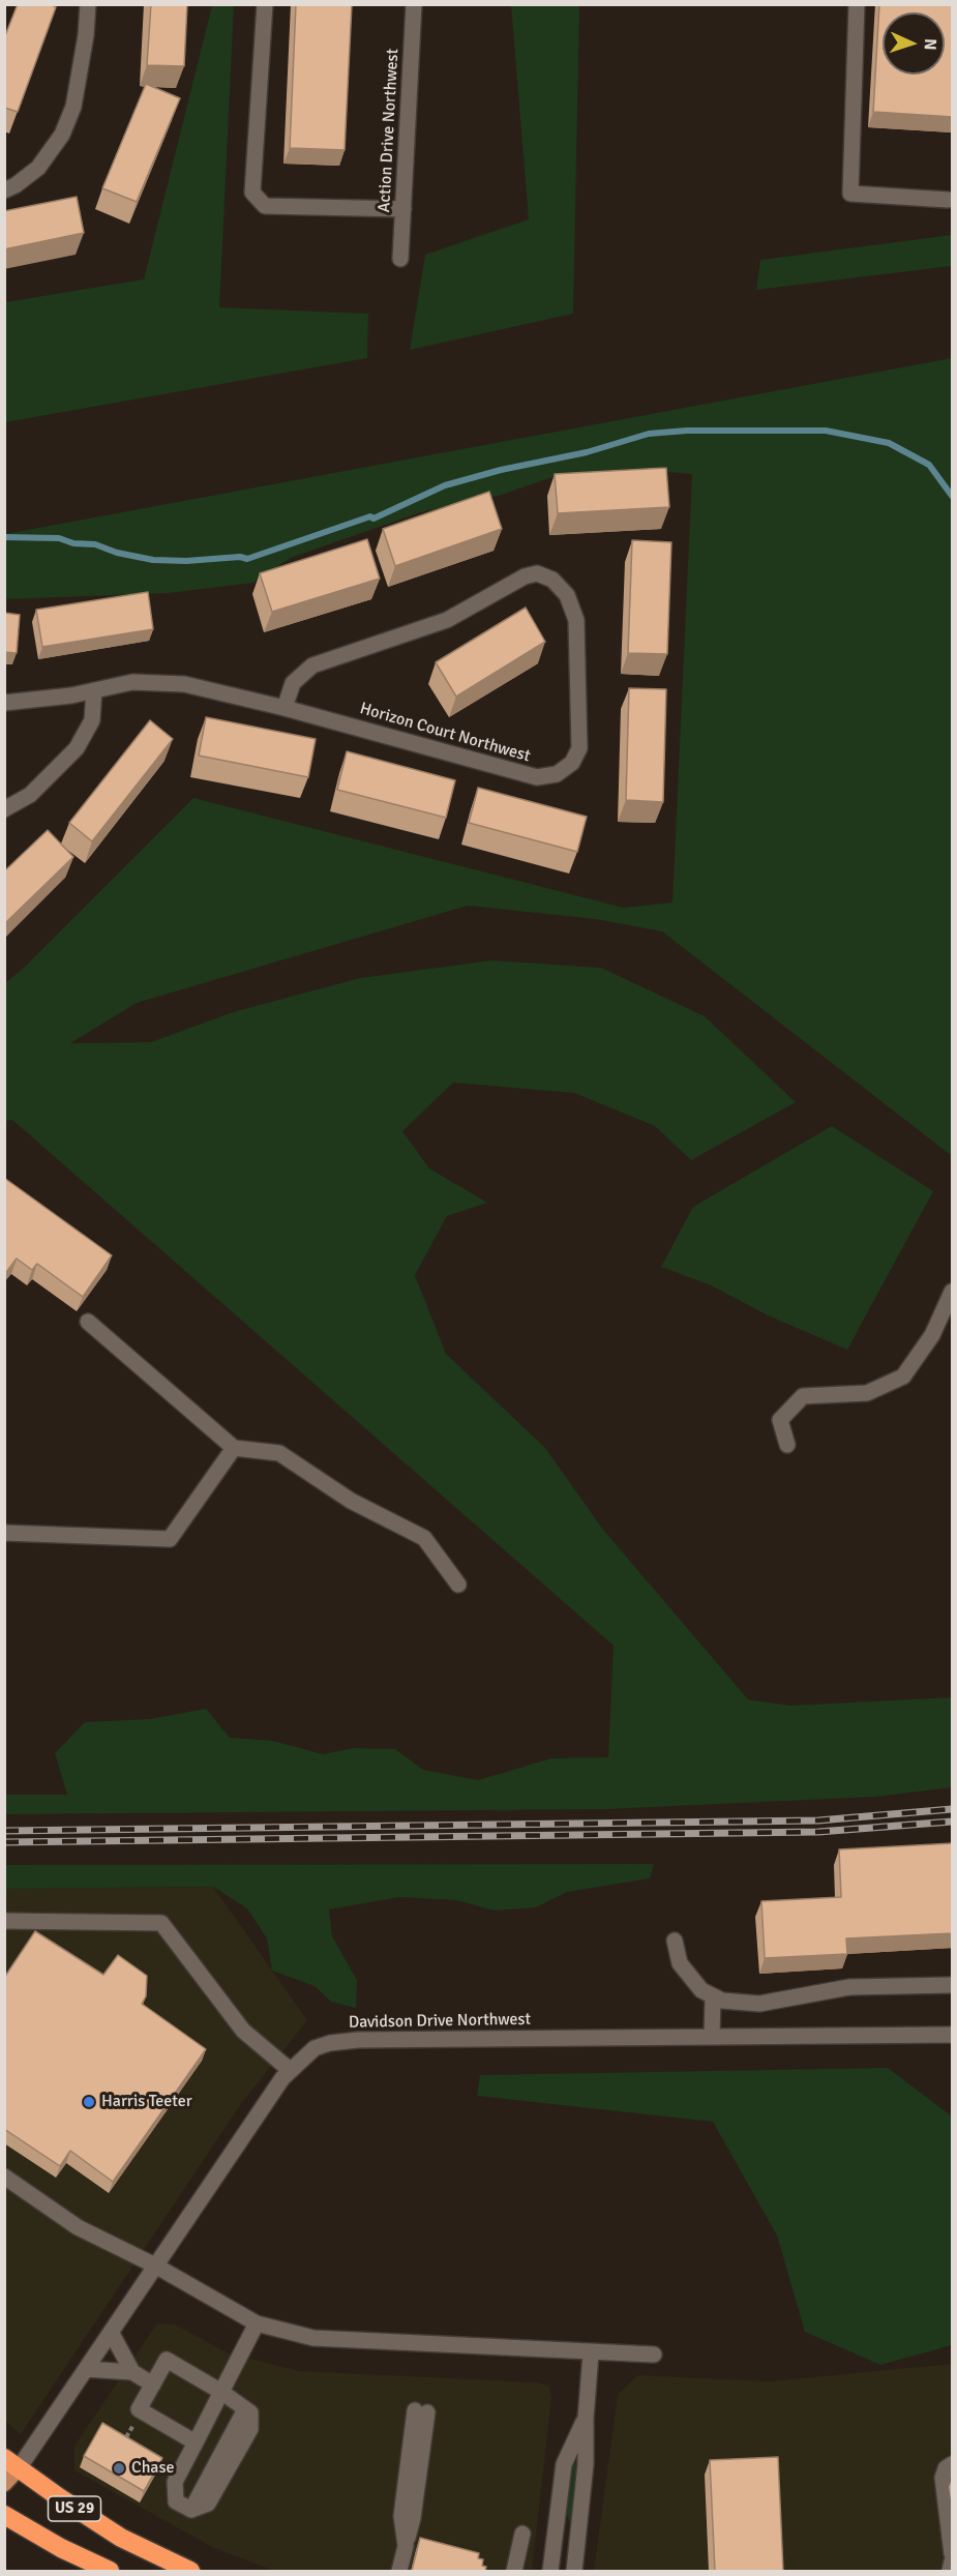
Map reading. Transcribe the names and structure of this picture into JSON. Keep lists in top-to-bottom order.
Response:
{
  "streets": {
    "highway": ["US 29"],
    "main road": ["Davidson Drive Northwest"],
    "street": ["Action Drive Northwest", "Horizon Court Northwest"]
  },
  "crossings": [
    ["Davidson Drive Northwest", "US 29"]
  ],
  "places": ["Harris Teeter", "Chase"],
  "north": "right"
}
